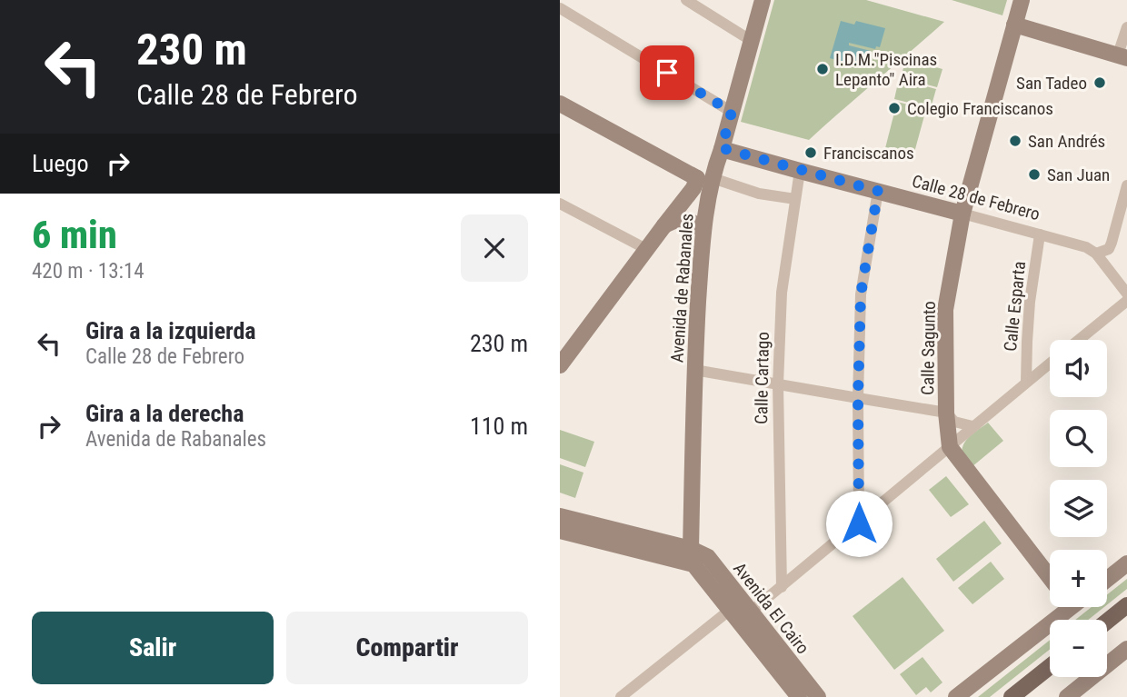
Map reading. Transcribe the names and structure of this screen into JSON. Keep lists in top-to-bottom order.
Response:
{
  "streets": {
    "street": [
      "Calle 28 de Febrero",
      "Avenida de Rabanales",
      "Calle Esparta",
      "Calle Sagunto",
      "Calle Cartago",
      "Avenida El Cairo"
    ]
  },
  "crossings": [
    ["Calle 28 de Febrero", "Avenida de Rabanales"],
    ["Calle 28 de Febrero", "Calle Esparta"],
    ["Calle 28 de Febrero", "Calle Sagunto"],
    ["Calle 28 de Febrero", "Calle Cartago"],
    ["Avenida de Rabanales", "Avenida El Cairo"]
  ],
  "places": [
    "I.D.M.\"Piscinas Lepanto\" Aira",
    "San Tadeo",
    "Colegio Franciscanos",
    "San Andrés",
    "Franciscanos",
    "San Juan"
  ],
  "page": {
    "turn": ["230 m", "Calle 28 de Febrero"],
    "then": "Luego",
    "heading": ["6 min", "420 m · 13:14"],
    "list": [
      {
        "name": "Gira a la izquierda",
        "note": "Calle 28 de Febrero",
        "value": "230 m"
      },
      {
        "name": "Gira a la derecha",
        "note": "Avenida de Rabanales",
        "value": "110 m"
      }
    ],
    "map_buttons": ["+", "−"],
    "buttons": ["Salir", "Compartir"]
  }
}
